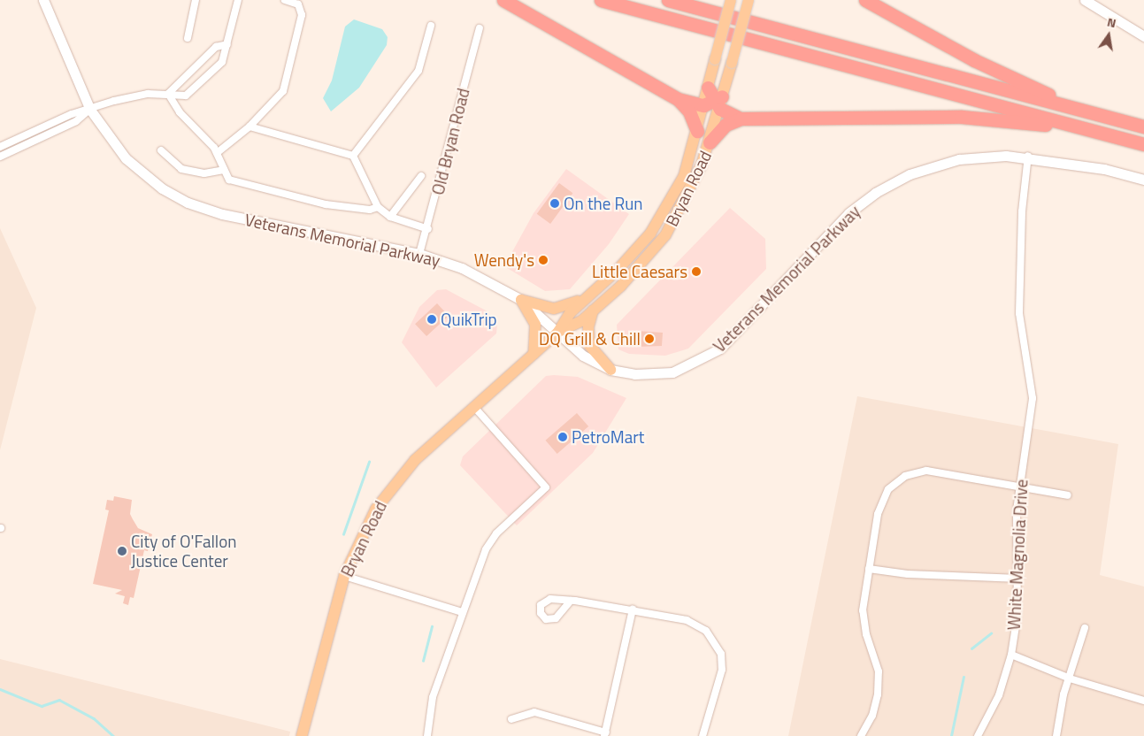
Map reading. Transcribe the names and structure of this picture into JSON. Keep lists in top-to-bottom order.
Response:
{
  "streets": {
    "main road": ["Bryan Road"],
    "street": ["Old Bryan Road", "Veterans Memorial Parkway", "White Magnolia Drive"]
  },
  "crossings": [
    ["Old Bryan Road", "Veterans Memorial Parkway"],
    ["Bryan Road", "Veterans Memorial Parkway"],
    ["Veterans Memorial Parkway", "White Magnolia Drive"]
  ],
  "places": [
    "On the Run",
    "Wendy's",
    "Little Caesars",
    "QuikTrip",
    "DQ Grill & Chill",
    "PetroMart",
    "City of O'Fallon Justice Center"
  ],
  "north": "top"
}
